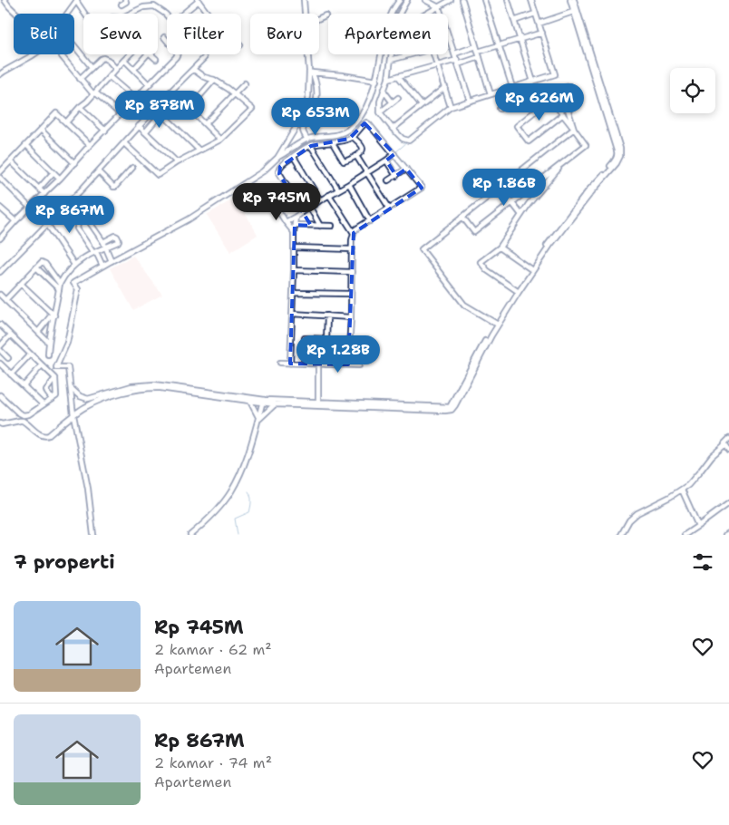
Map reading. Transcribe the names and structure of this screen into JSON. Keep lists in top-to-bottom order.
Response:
{
  "page": {
    "chip": [
      "Beli",
      "Sewa",
      "Filter",
      "Baru",
      "Apartemen"
    ],
    "price": [
      "Rp 626M",
      "Rp 878M",
      "Rp 653M",
      "Rp 1.86B",
      "Rp 745M",
      "Rp 867M",
      "Rp 1.28B"
    ],
    "heading": "7 properti",
    "list": [
      {
        "name": "Rp 745M",
        "note": "2 kamar · 62 m² · Apartemen"
      },
      {
        "name": "Rp 867M",
        "note": "2 kamar · 74 m² · Apartemen"
      }
    ]
  }
}
